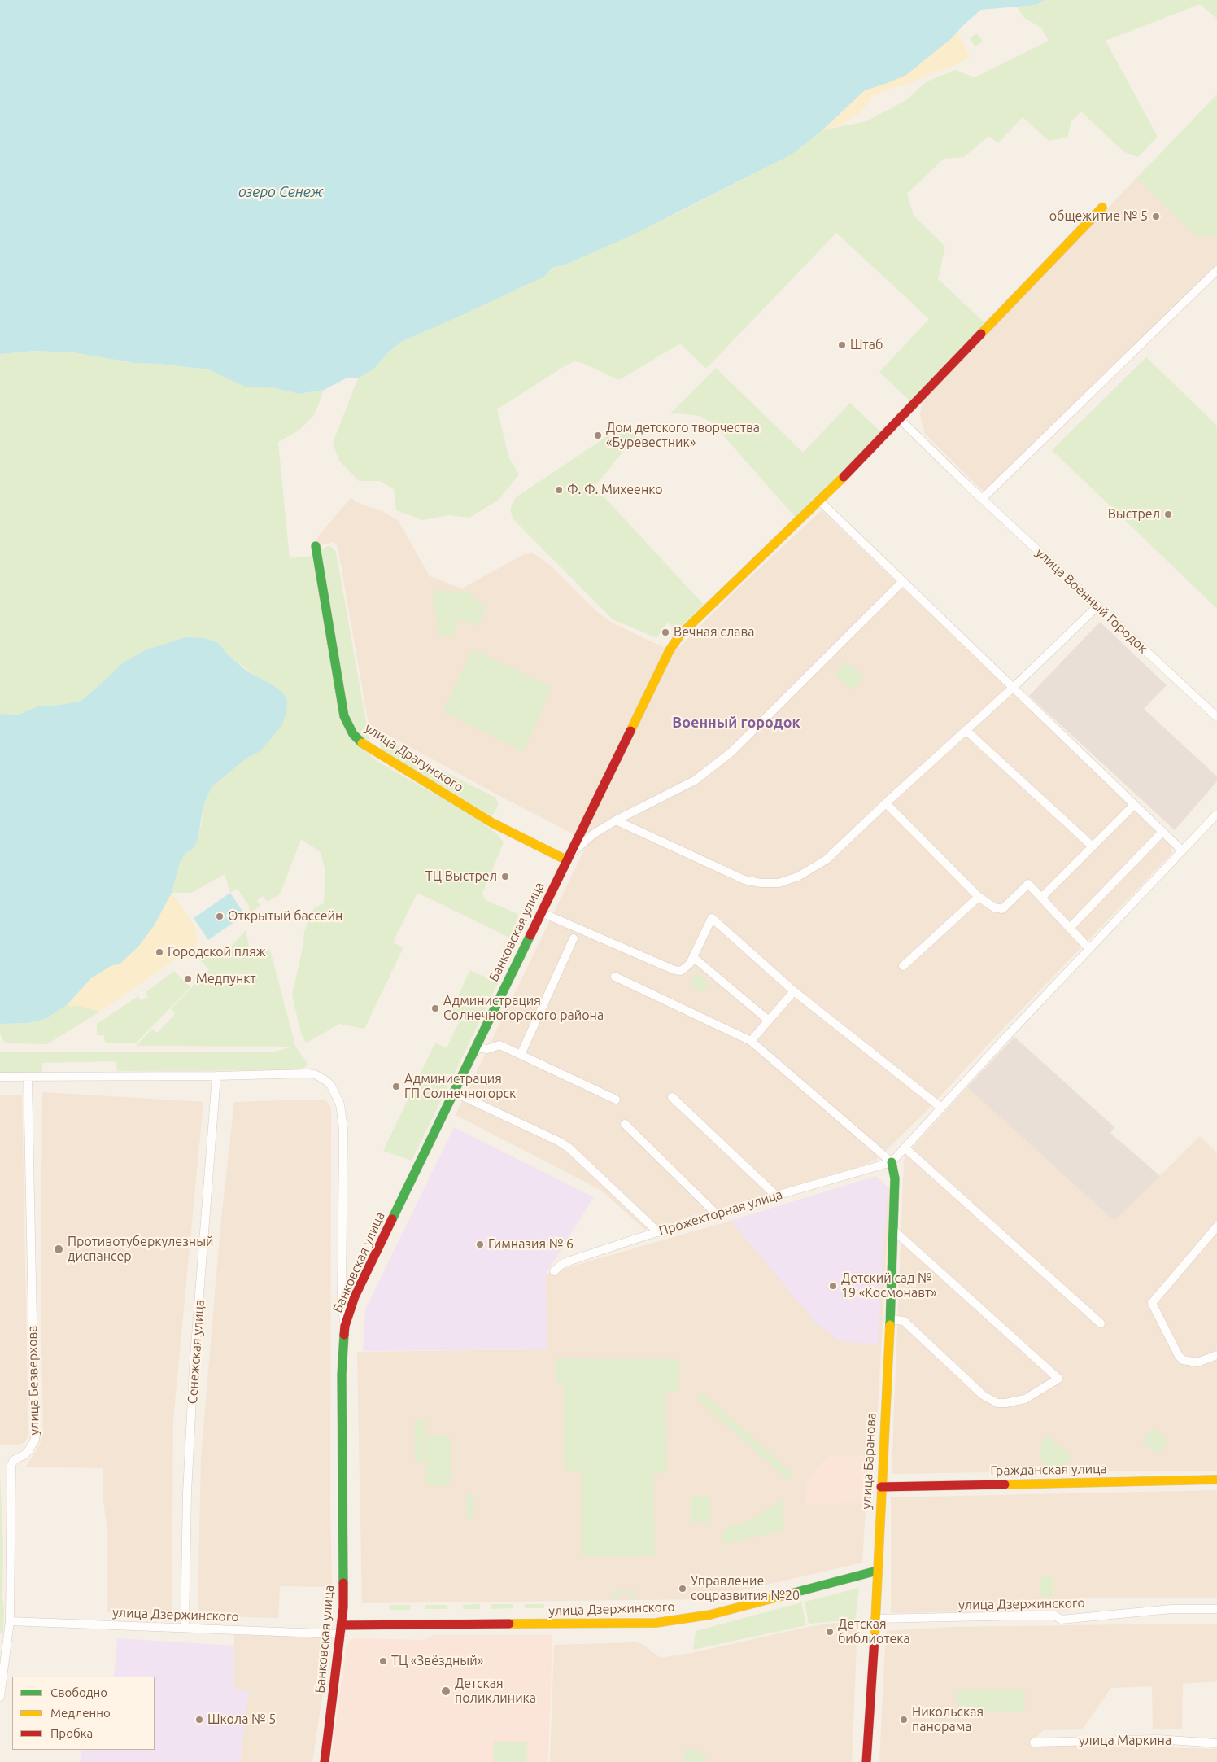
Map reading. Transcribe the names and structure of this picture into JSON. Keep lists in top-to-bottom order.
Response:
{
  "streets": {
    "street": [
      "улица Военный Городок",
      "улица Драгунского",
      "Банковская улица",
      "Прожекторная улица",
      "Сенежская улица",
      "улица Безверхова",
      "улица Баранова",
      "Гражданская улица",
      "улица Дзержинского",
      "улица Маркина"
    ]
  },
  "crossings": [
    ["улица Военный Городок", "Банковская улица"],
    ["улица Драгунского", "Банковская улица"],
    ["Банковская улица", "улица Дзержинского"],
    ["Прожекторная улица", "улица Баранова"],
    ["Сенежская улица", "улица Дзержинского"],
    ["улица Безверхова", "улица Дзержинского"],
    ["улица Баранова", "Гражданская улица"],
    ["улица Баранова", "улица Дзержинского"]
  ],
  "districts": ["Военный городок"],
  "water": ["озеро Сенеж"],
  "places": [
    "общежитие № 5",
    "Штаб",
    "Дом детского творчества «Буревестник»",
    "Ф. Ф. Михеенко",
    "Выстрел",
    "Вечная слава",
    "ТЦ Выстрел",
    "Открытый бассейн",
    "Городской пляж",
    "Медпункт",
    "Администрация Солнечногорского района",
    "Администрация ГП Солнечногорск",
    "Гимназия № 6",
    "Противотуберкулезный диспансер",
    "Детский сад № 19 «Космонавт»",
    "Управление соцразвития №20",
    "Детская библиотека",
    "ТЦ «Звёздный»",
    "Детская поликлиника",
    "Школа № 5",
    "Никольская панорама"
  ],
  "legend": ["Свободно", "Медленно", "Пробка"]
}
